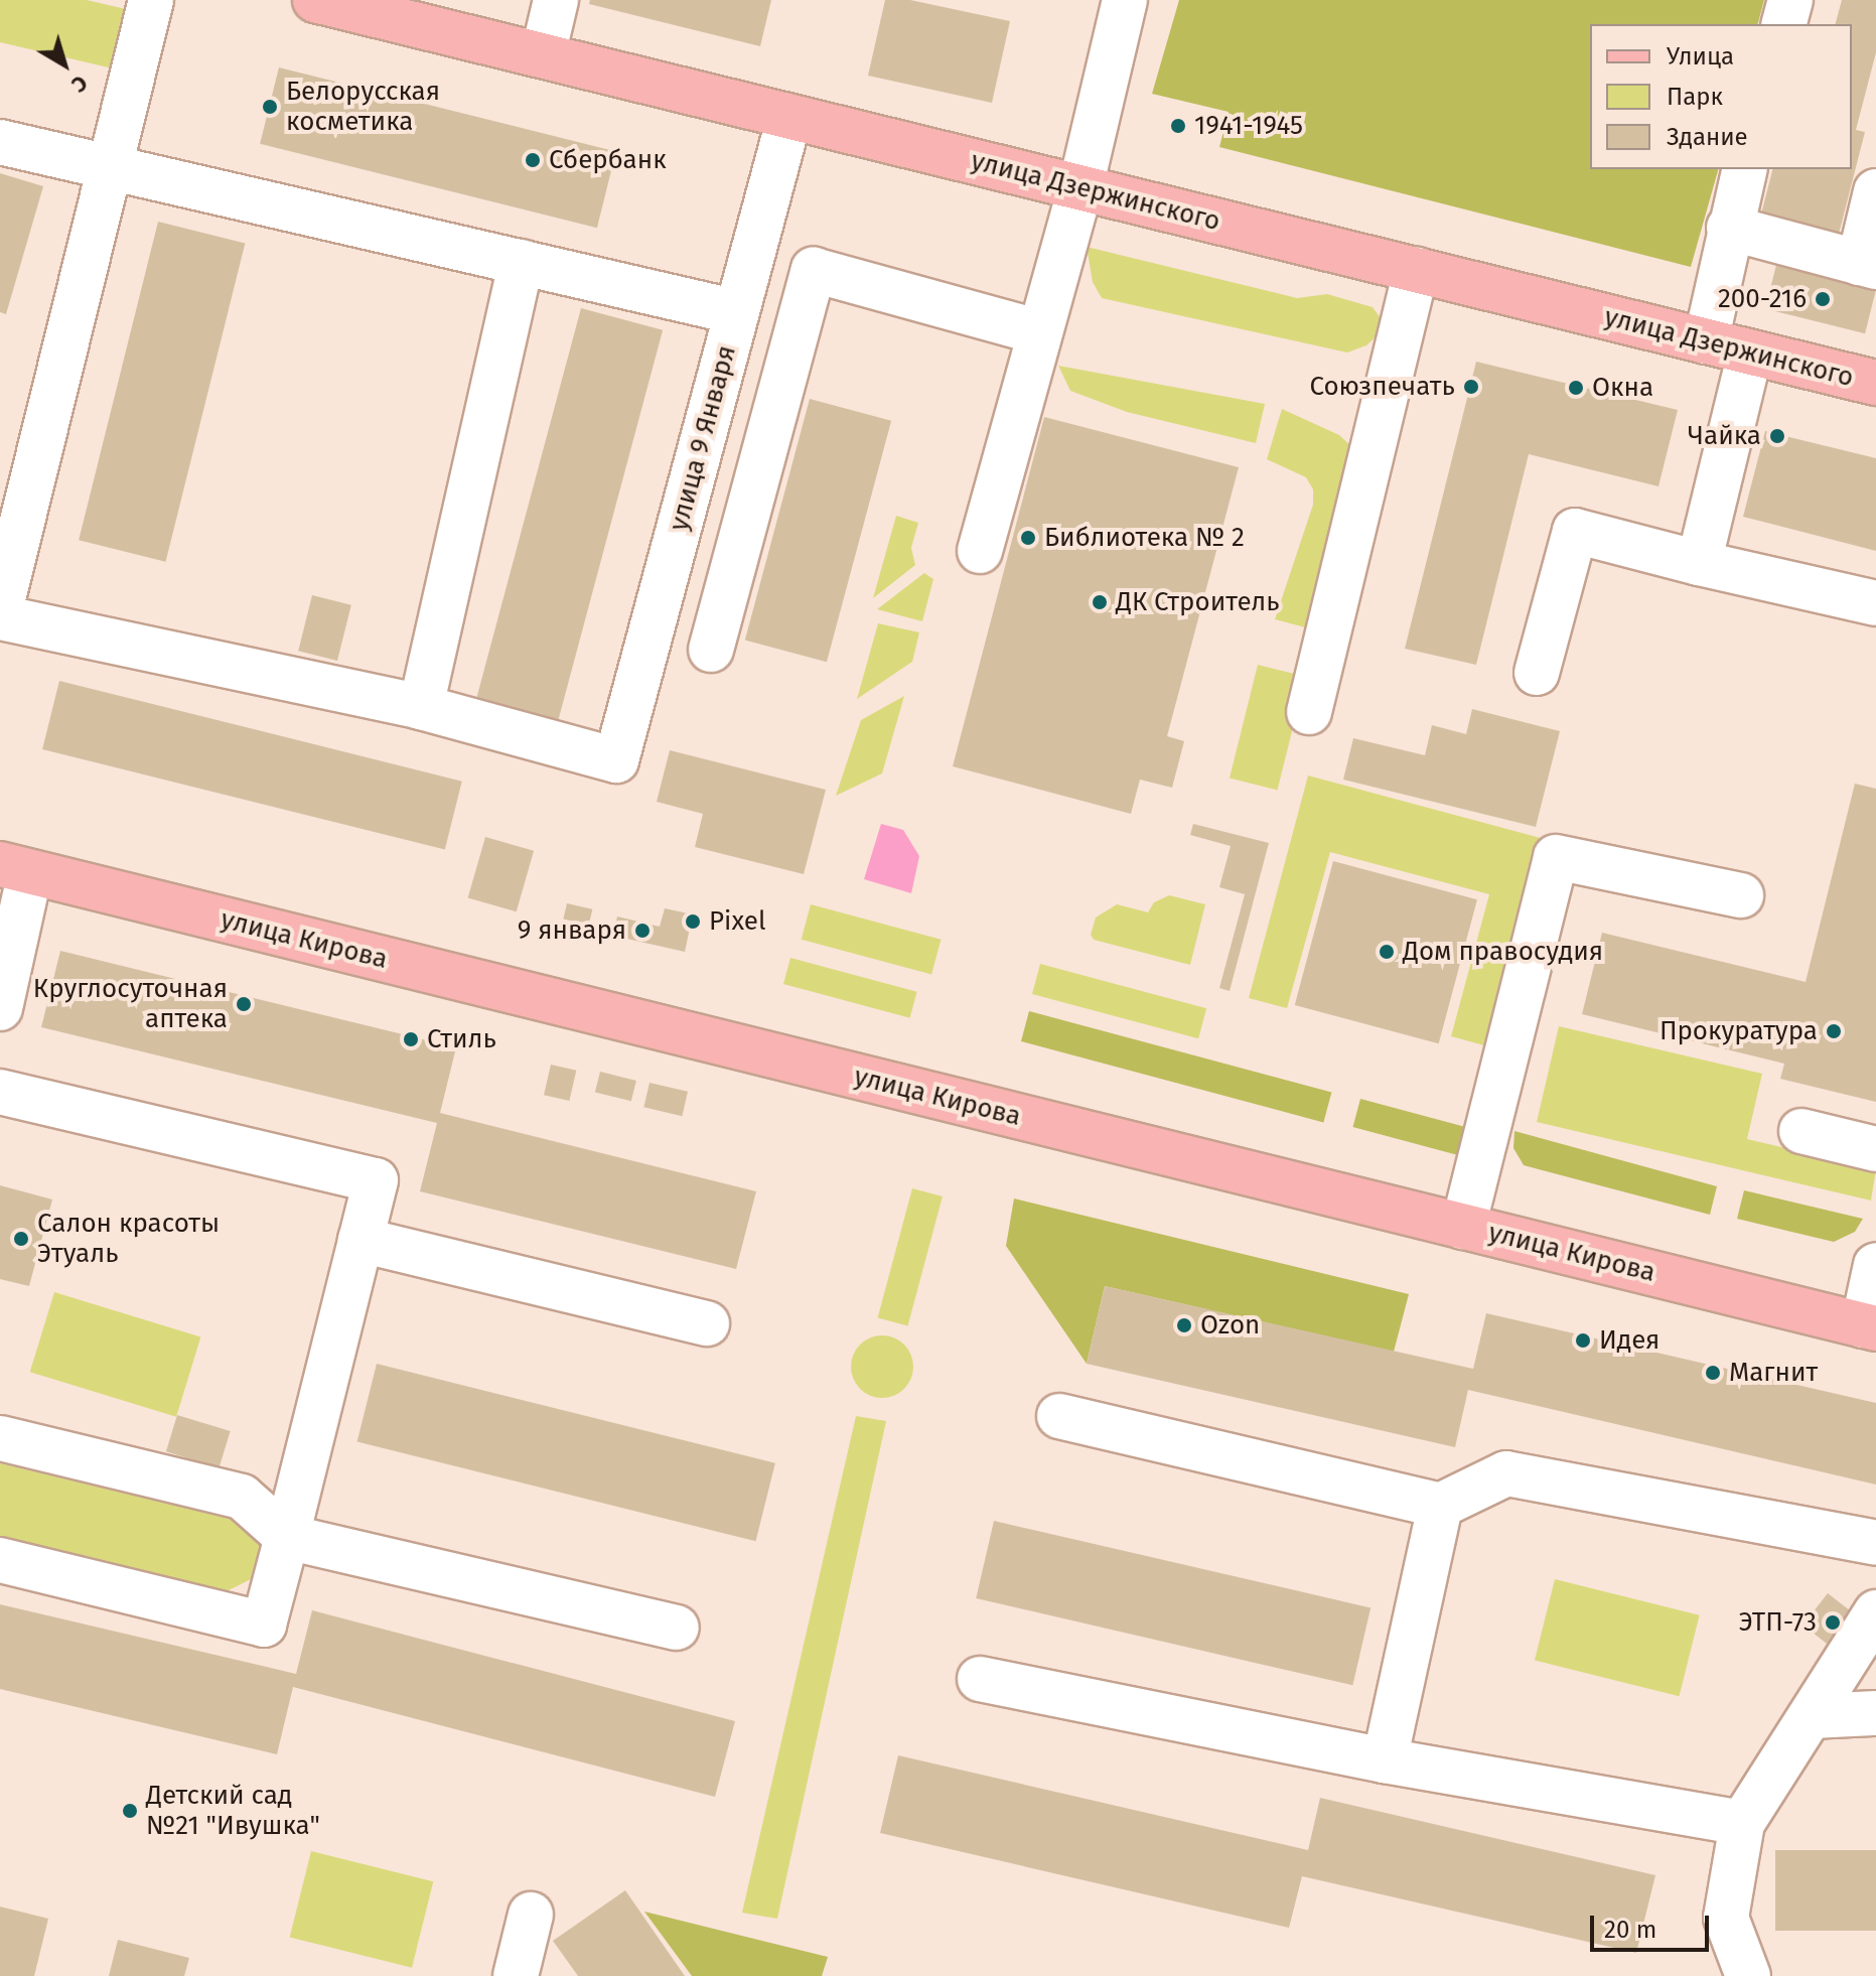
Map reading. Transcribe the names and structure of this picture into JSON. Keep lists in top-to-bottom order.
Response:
{
  "streets": {
    "main road": ["улица Дзержинского", "улица Кирова"],
    "street": ["улица 9 Января"]
  },
  "crossings": [
    ["улица Дзержинского", "улица 9 Января"]
  ],
  "places": [
    "Белорусская косметика",
    "1941-1945",
    "Сбербанк",
    "200-216",
    "Союзпечать",
    "Окна",
    "Чайка",
    "Библиотека № 2",
    "ДК Строитель",
    "Pixel",
    "9 января",
    "Дом правосудия",
    "Круглосуточная аптека",
    "Прокуратура",
    "Стиль",
    "Салон красоты Этуаль",
    "Ozon",
    "Идея",
    "Магнит",
    "ЭТП-73",
    "Детский сад №21 \"Ивушка\""
  ],
  "legend": ["Улица", "Парк", "Здание"],
  "scale_bar": "20 m",
  "north": "bottom right"
}
